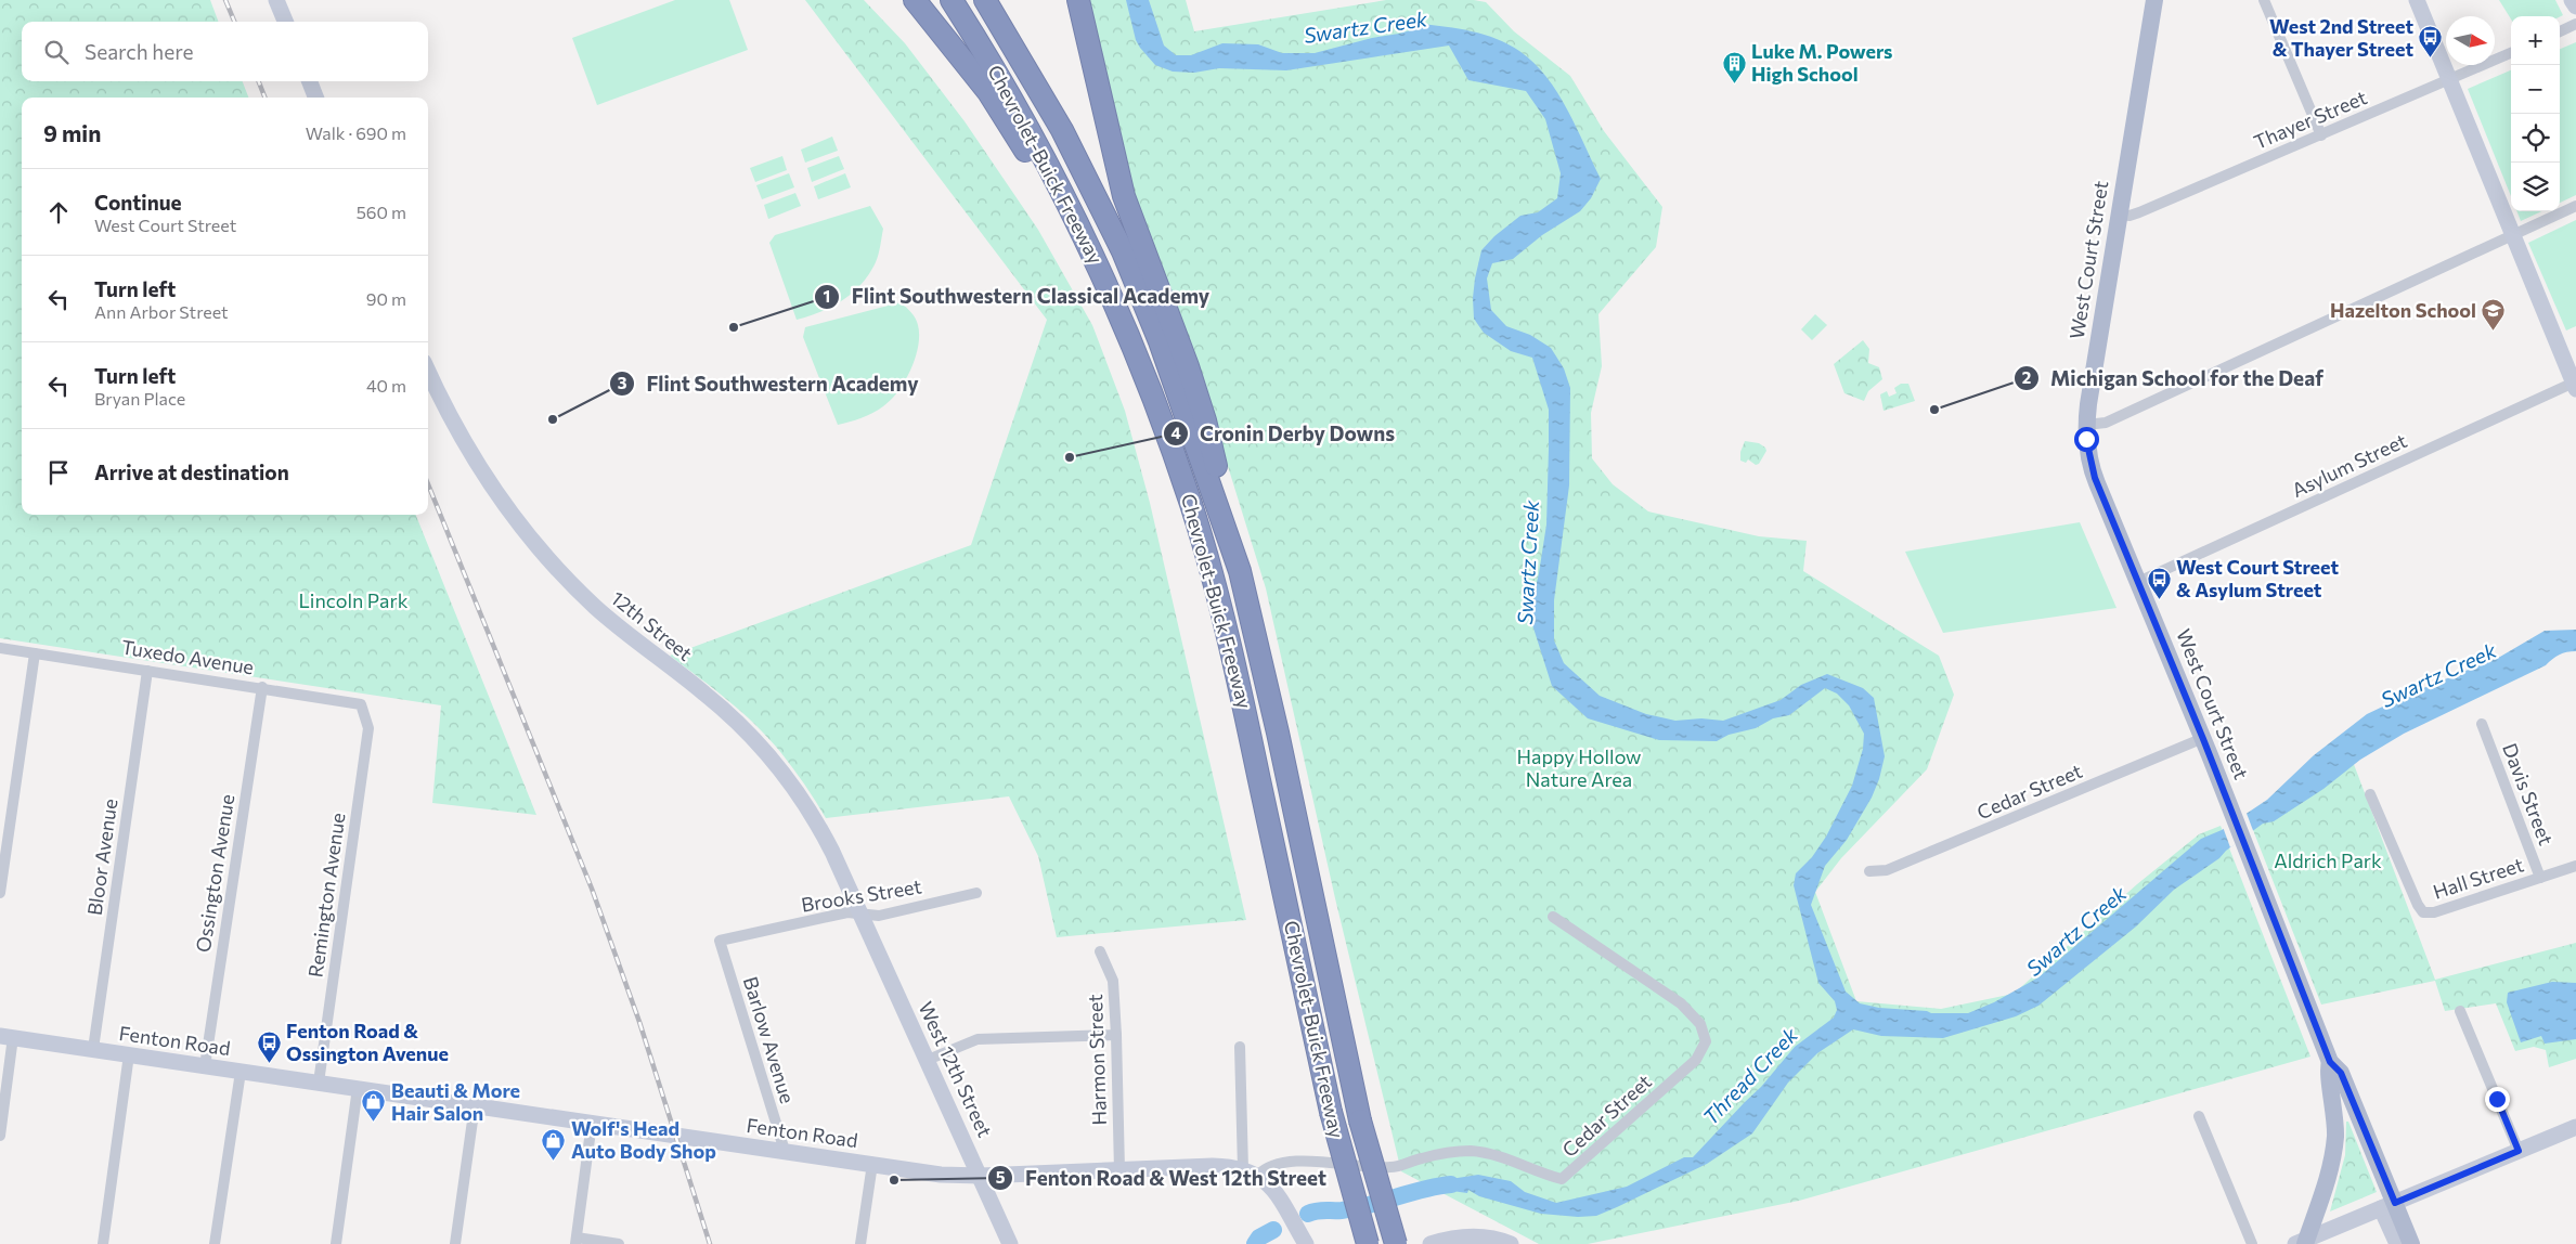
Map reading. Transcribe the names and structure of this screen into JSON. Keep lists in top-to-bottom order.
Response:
{
  "streets": {
    "highway": ["Chevrolet-Buick Freeway"],
    "main road": ["West Court Street"],
    "street": [
      "Thayer Street",
      "Asylum Street",
      "12th Street",
      "Tuxedo Avenue",
      "Cedar Street",
      "Davis Street",
      "Bloor Avenue",
      "Ossington Avenue",
      "Hall Street",
      "Remington Avenue",
      "Brooks Street",
      "Barlow Avenue",
      "Fenton Road",
      "Harmon Street",
      "West 12th Street"
    ]
  },
  "crossings": [
    ["Thayer Street", "West Court Street"],
    ["West Court Street", "Asylum Street"],
    ["West Court Street", "Cedar Street"],
    ["12th Street", "Brooks Street"],
    ["12th Street", "West 12th Street"],
    ["Tuxedo Avenue", "Bloor Avenue"],
    ["Tuxedo Avenue", "Ossington Avenue"],
    ["Tuxedo Avenue", "Remington Avenue"],
    ["Cedar Street", "Fenton Road"],
    ["Davis Street", "Hall Street"],
    ["Bloor Avenue", "Fenton Road"],
    ["Ossington Avenue", "Fenton Road"],
    ["Remington Avenue", "Fenton Road"],
    ["Brooks Street", "Barlow Avenue"],
    ["Brooks Street", "West 12th Street"],
    ["Barlow Avenue", "Fenton Road"],
    ["Fenton Road", "Harmon Street"],
    ["Fenton Road", "West 12th Street"]
  ],
  "water": ["Swartz Creek", "Thread Creek"],
  "parks": ["Lincoln Park", "Happy Hollow Nature Area", "Aldrich Park"],
  "places": {
    "bus stop": ["West 2nd Street & Thayer Street", "West Court Street & Asylum Street", "Fenton Road & Ossington Avenue"],
    "building": ["Luke M. Powers High School"],
    "other": [
      "Flint Southwestern Classical Academy",
      "Michigan School for the Deaf",
      "Flint Southwestern Academy",
      "Cronin Derby Downs",
      "Fenton Road & West 12th Street"
    ],
    "school or university": ["Hazelton School"],
    "shop": ["Beauti & More Hair Salon", "Wolf's Head Auto Body Shop"]
  },
  "north": "right",
  "page": {
    "map_buttons": ["+", "−"],
    "search": "Search here",
    "heading": ["9 min", "Walk · 690 m"],
    "list": [
      ["Continue", "West Court Street", "560 m"],
      ["Turn left", "Ann Arbor Street", "90 m"],
      ["Turn left", "Bryan Place", "40 m"],
      "Arrive at destination"
    ]
  }
}
